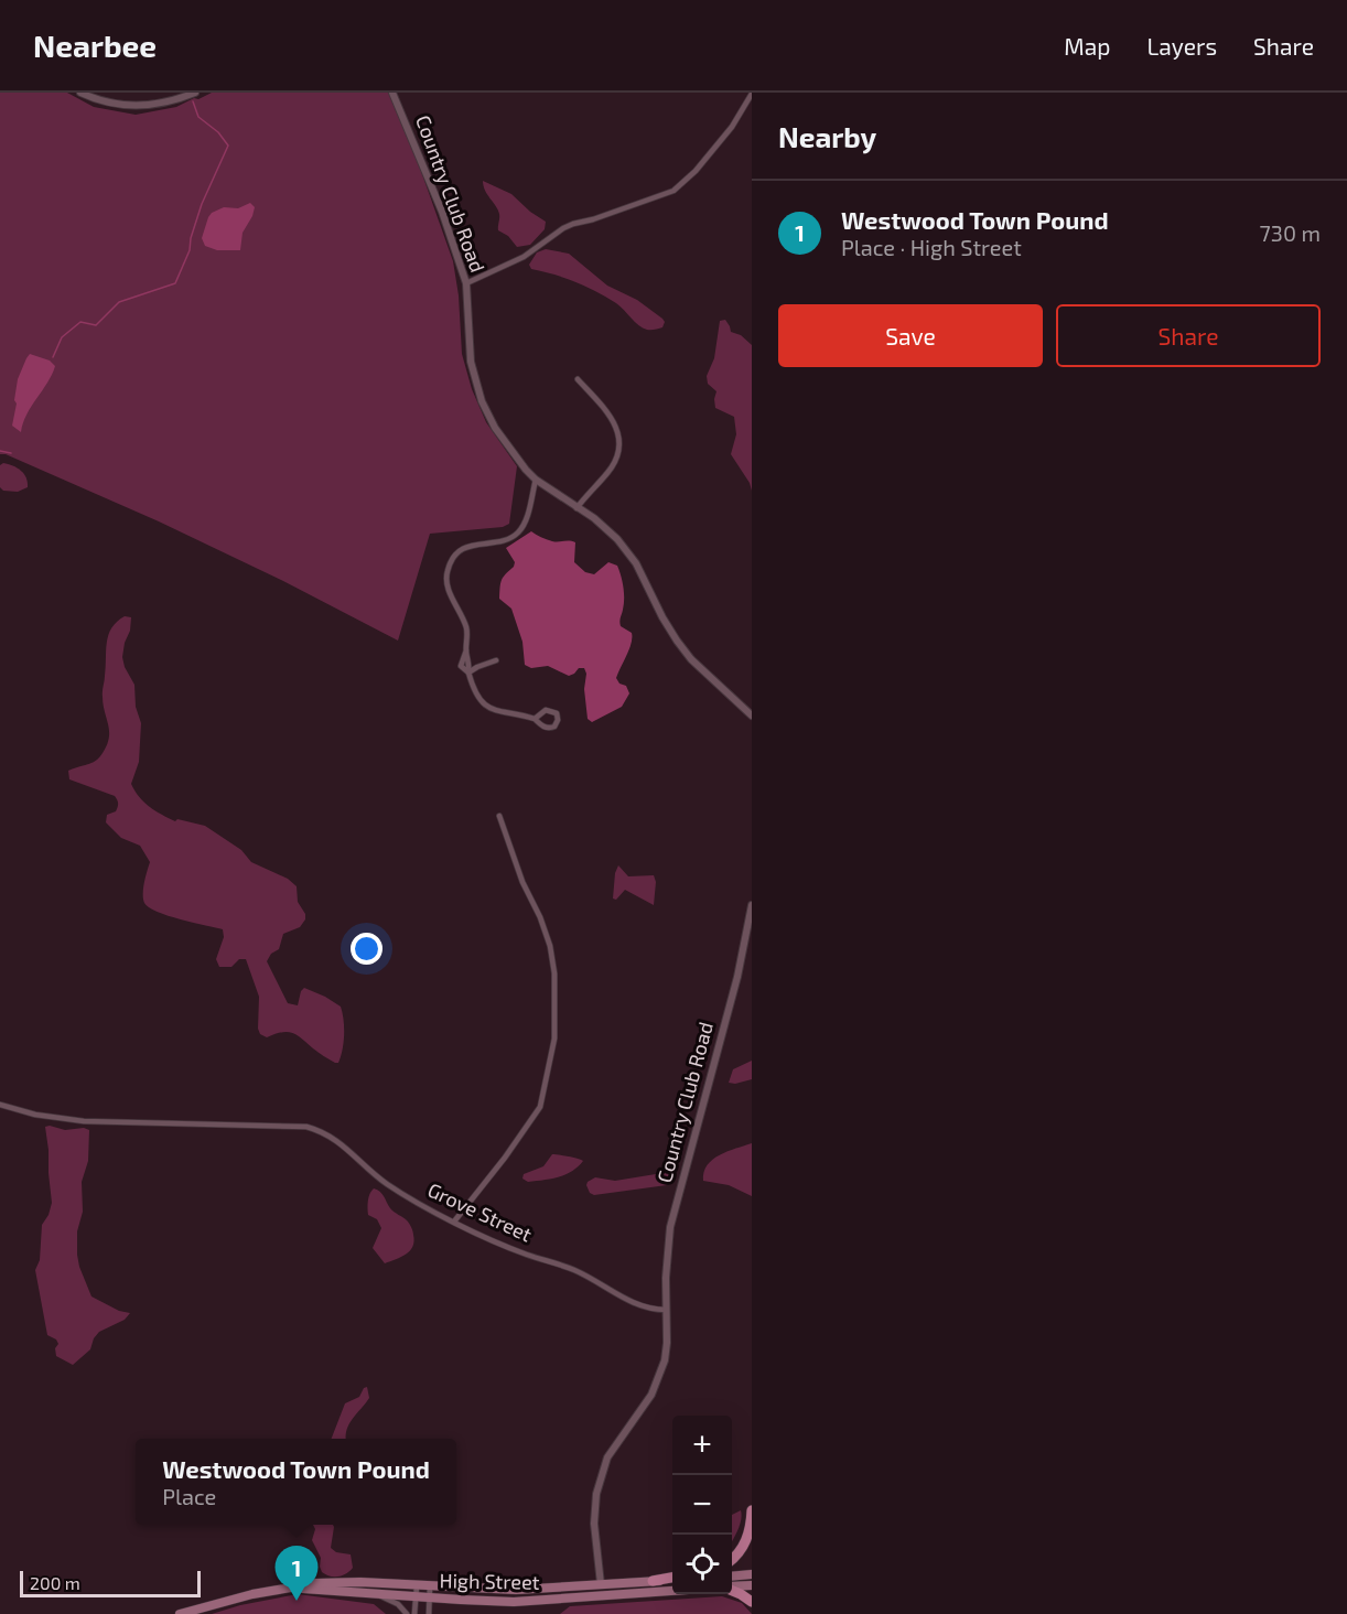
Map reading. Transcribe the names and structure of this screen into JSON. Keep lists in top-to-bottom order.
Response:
{
  "streets": {
    "main road": ["High Street"],
    "street": ["Country Club Road", "Grove Street"]
  },
  "crossings": [
    ["Country Club Road", "Grove Street"]
  ],
  "scale_bar": "200 m",
  "page": {
    "header": "Nearbee",
    "nav": ["Map", "Layers", "Share"],
    "heading": "Nearby",
    "list": [
      {
        "mark": "1",
        "name": "Westwood Town Pound",
        "note": "Place · High Street",
        "value": "730 m"
      }
    ],
    "buttons": ["Save", "Share"],
    "map_buttons": ["+", "−"],
    "popup": ["Westwood Town Pound", "Place"],
    "pins": "1",
    "scale": "200 m"
  }
}
